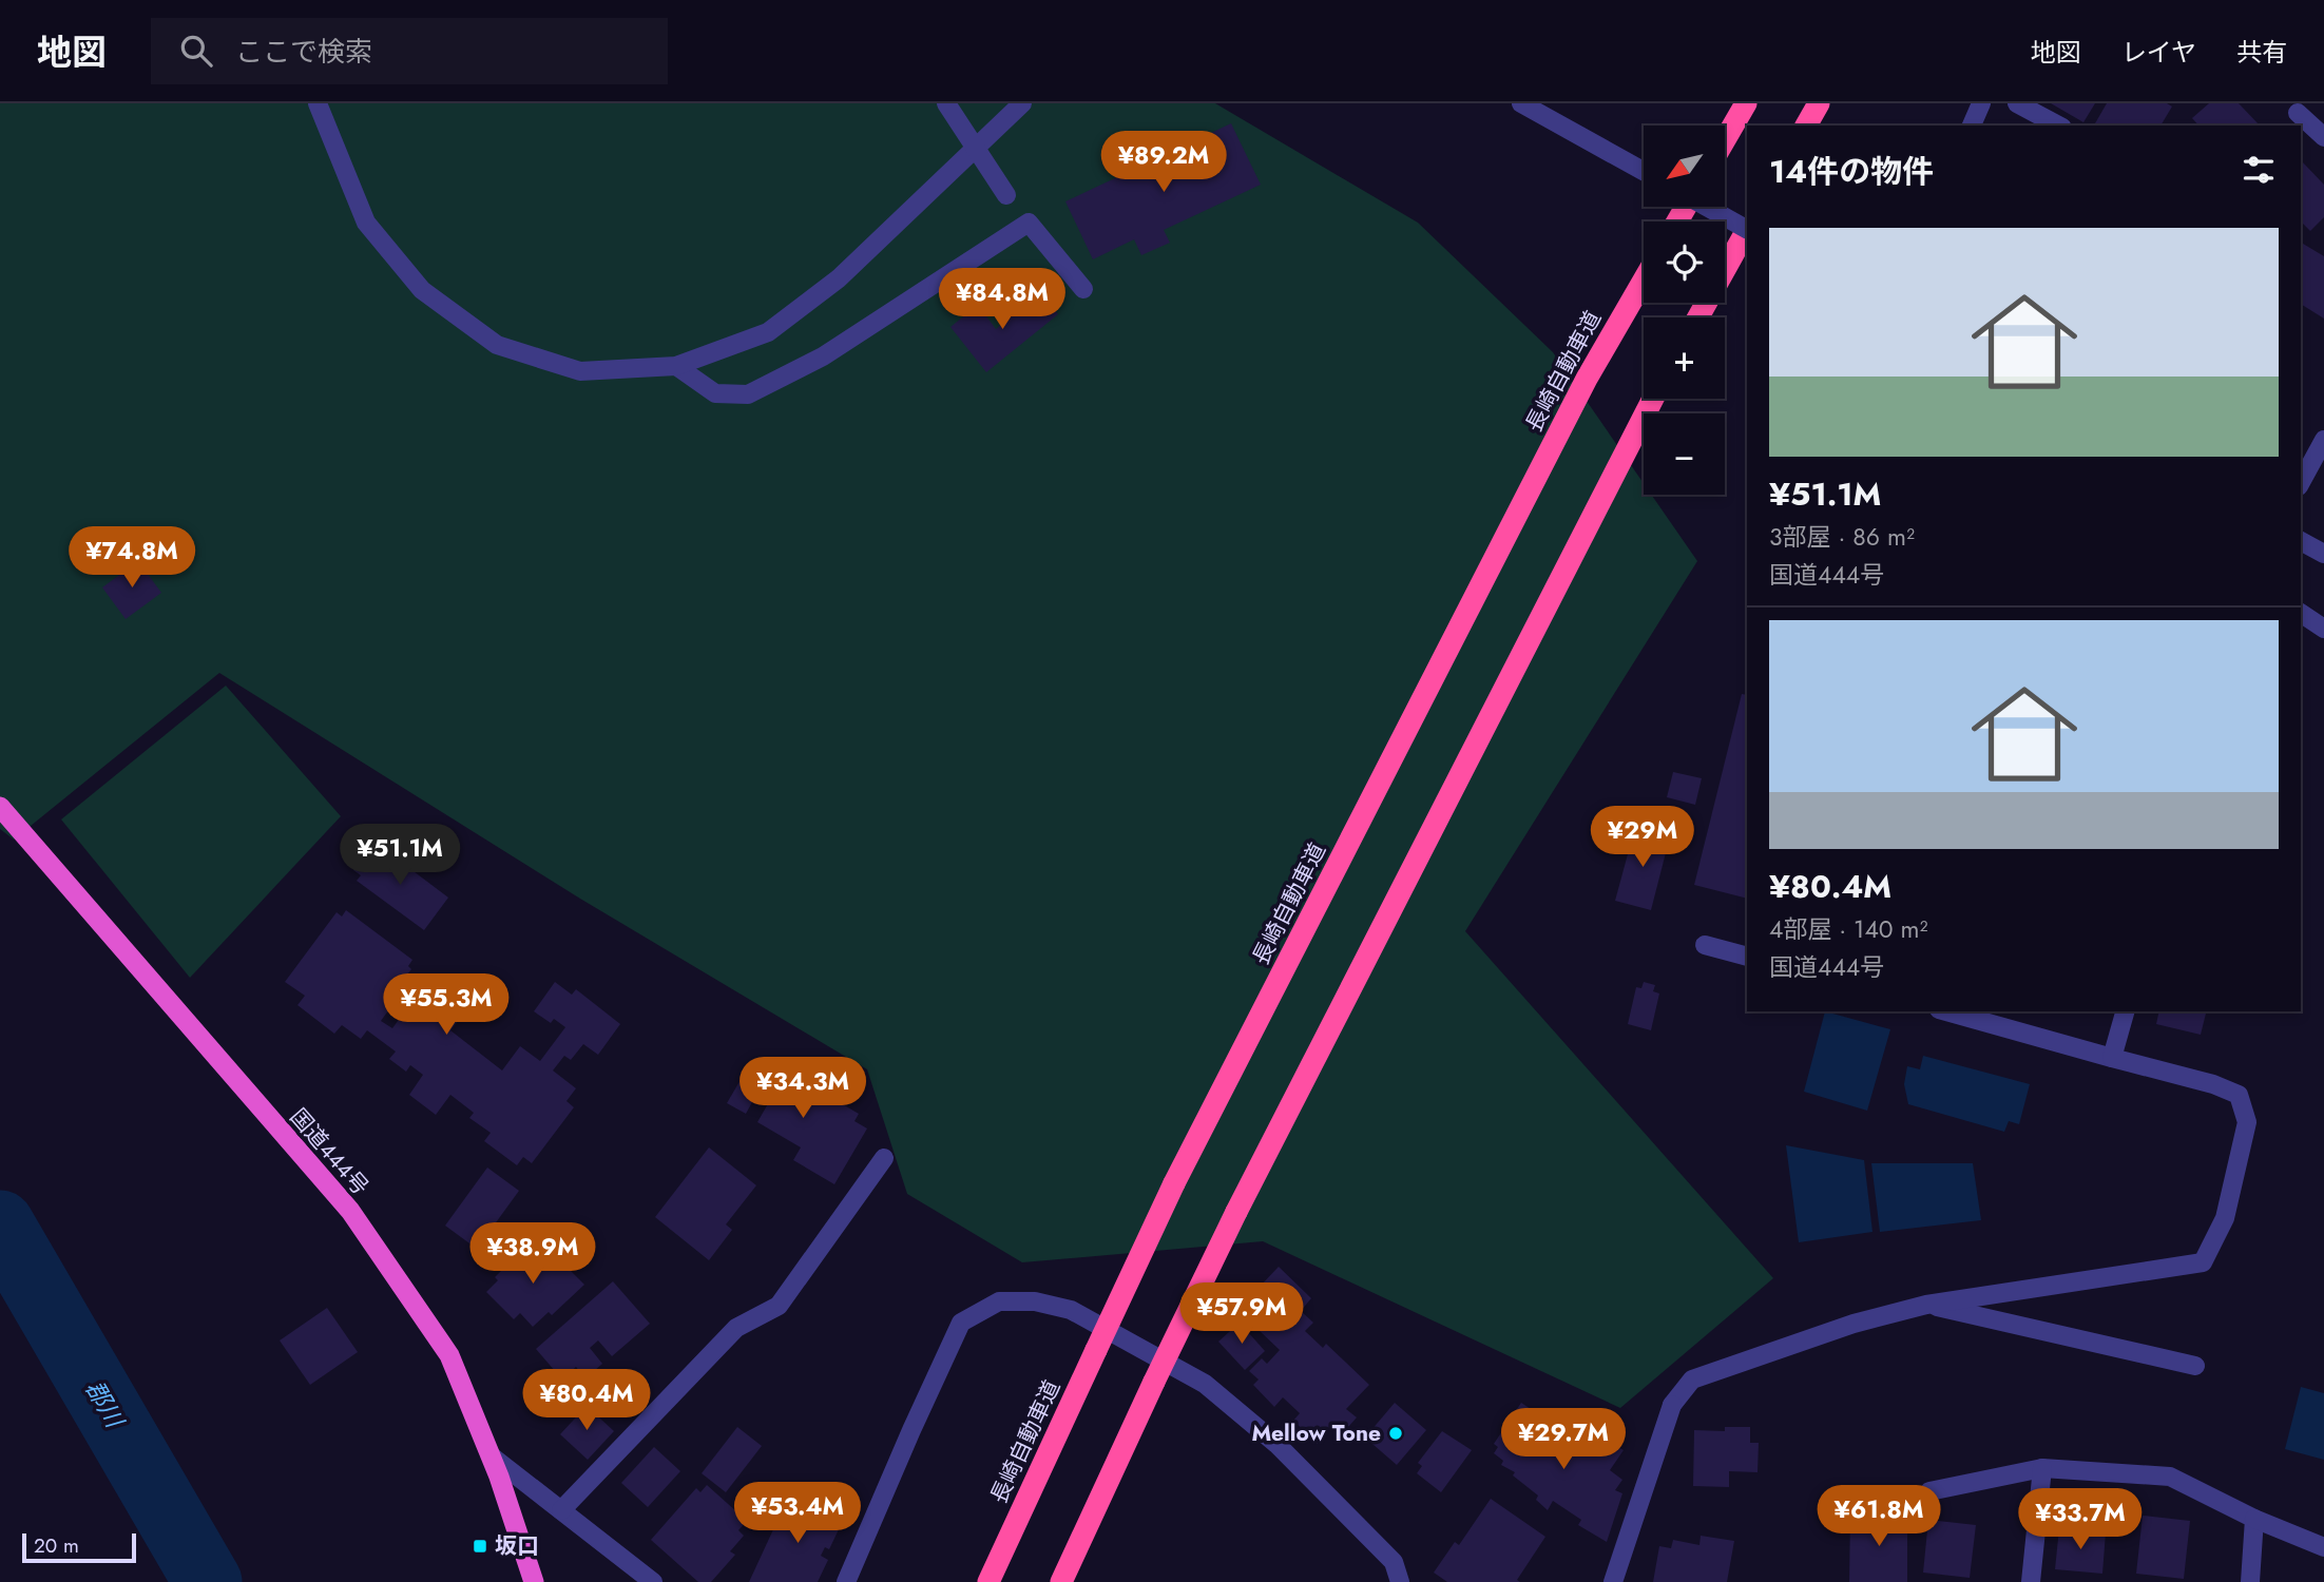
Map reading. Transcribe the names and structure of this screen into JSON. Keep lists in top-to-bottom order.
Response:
{
  "streets": {
    "highway": ["長崎自動車道", "国道444号"]
  },
  "water": ["郡川"],
  "places": {
    "other": ["Mellow Tone"],
    "transit": ["坂口"]
  },
  "scale_bar": "20 m",
  "north": "bottom left",
  "page": {
    "header": "地図",
    "search": "ここで検索",
    "nav": ["地図", "レイヤ", "共有"],
    "map_buttons": ["+", "−"],
    "heading": "14件の物件",
    "price": [
      "¥89.2M",
      "¥84.8M",
      "¥74.8M",
      "¥29M",
      "¥51.1M",
      "¥55.3M",
      "¥34.3M",
      "¥38.9M",
      "¥57.9M",
      "¥80.4M",
      "¥29.7M",
      "¥53.4M",
      "¥61.8M",
      "¥33.7M"
    ],
    "list": [
      {
        "name": "¥51.1M",
        "note": "3部屋 · 86 m² · 国道444号"
      },
      {
        "name": "¥80.4M",
        "note": "4部屋 · 140 m² · 国道444号"
      }
    ],
    "scale": "20 m"
  }
}
